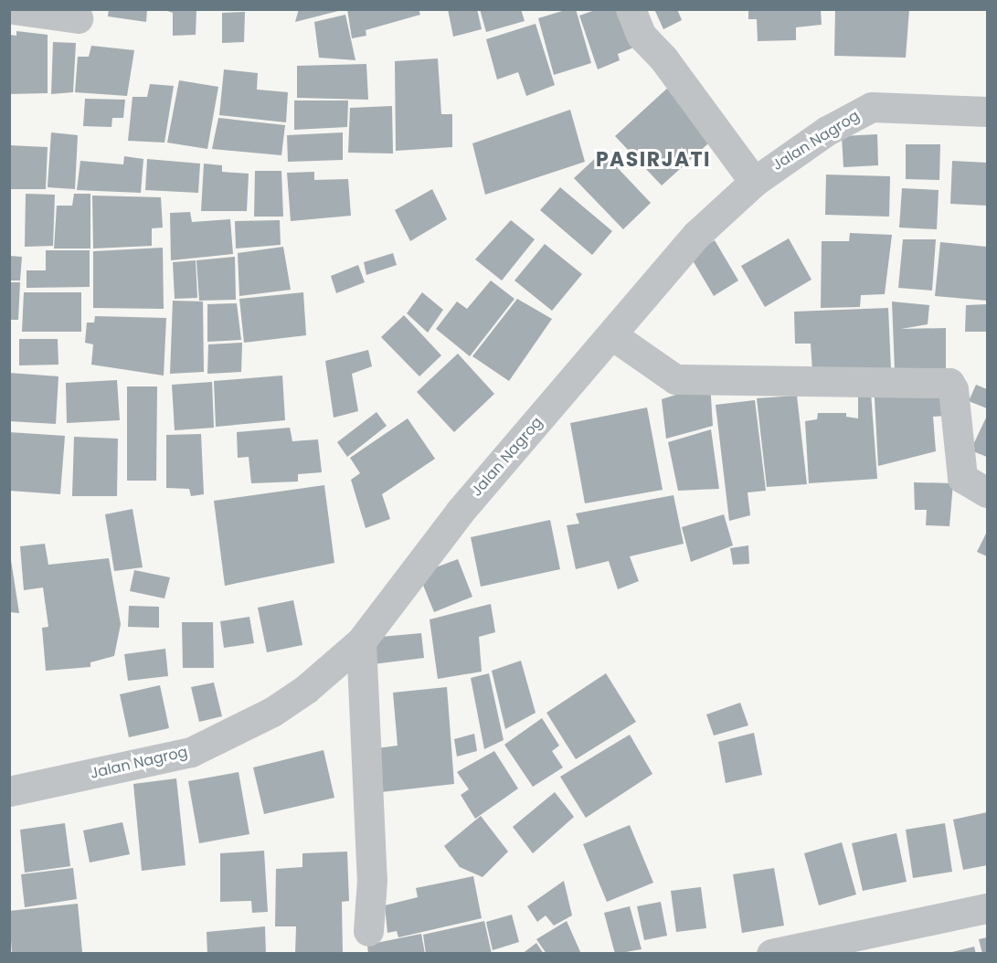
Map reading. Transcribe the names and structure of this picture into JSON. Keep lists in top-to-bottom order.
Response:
{
  "streets": {
    "street": ["Jalan Nagrog"]
  },
  "districts": ["PASIRJATI"]
}
